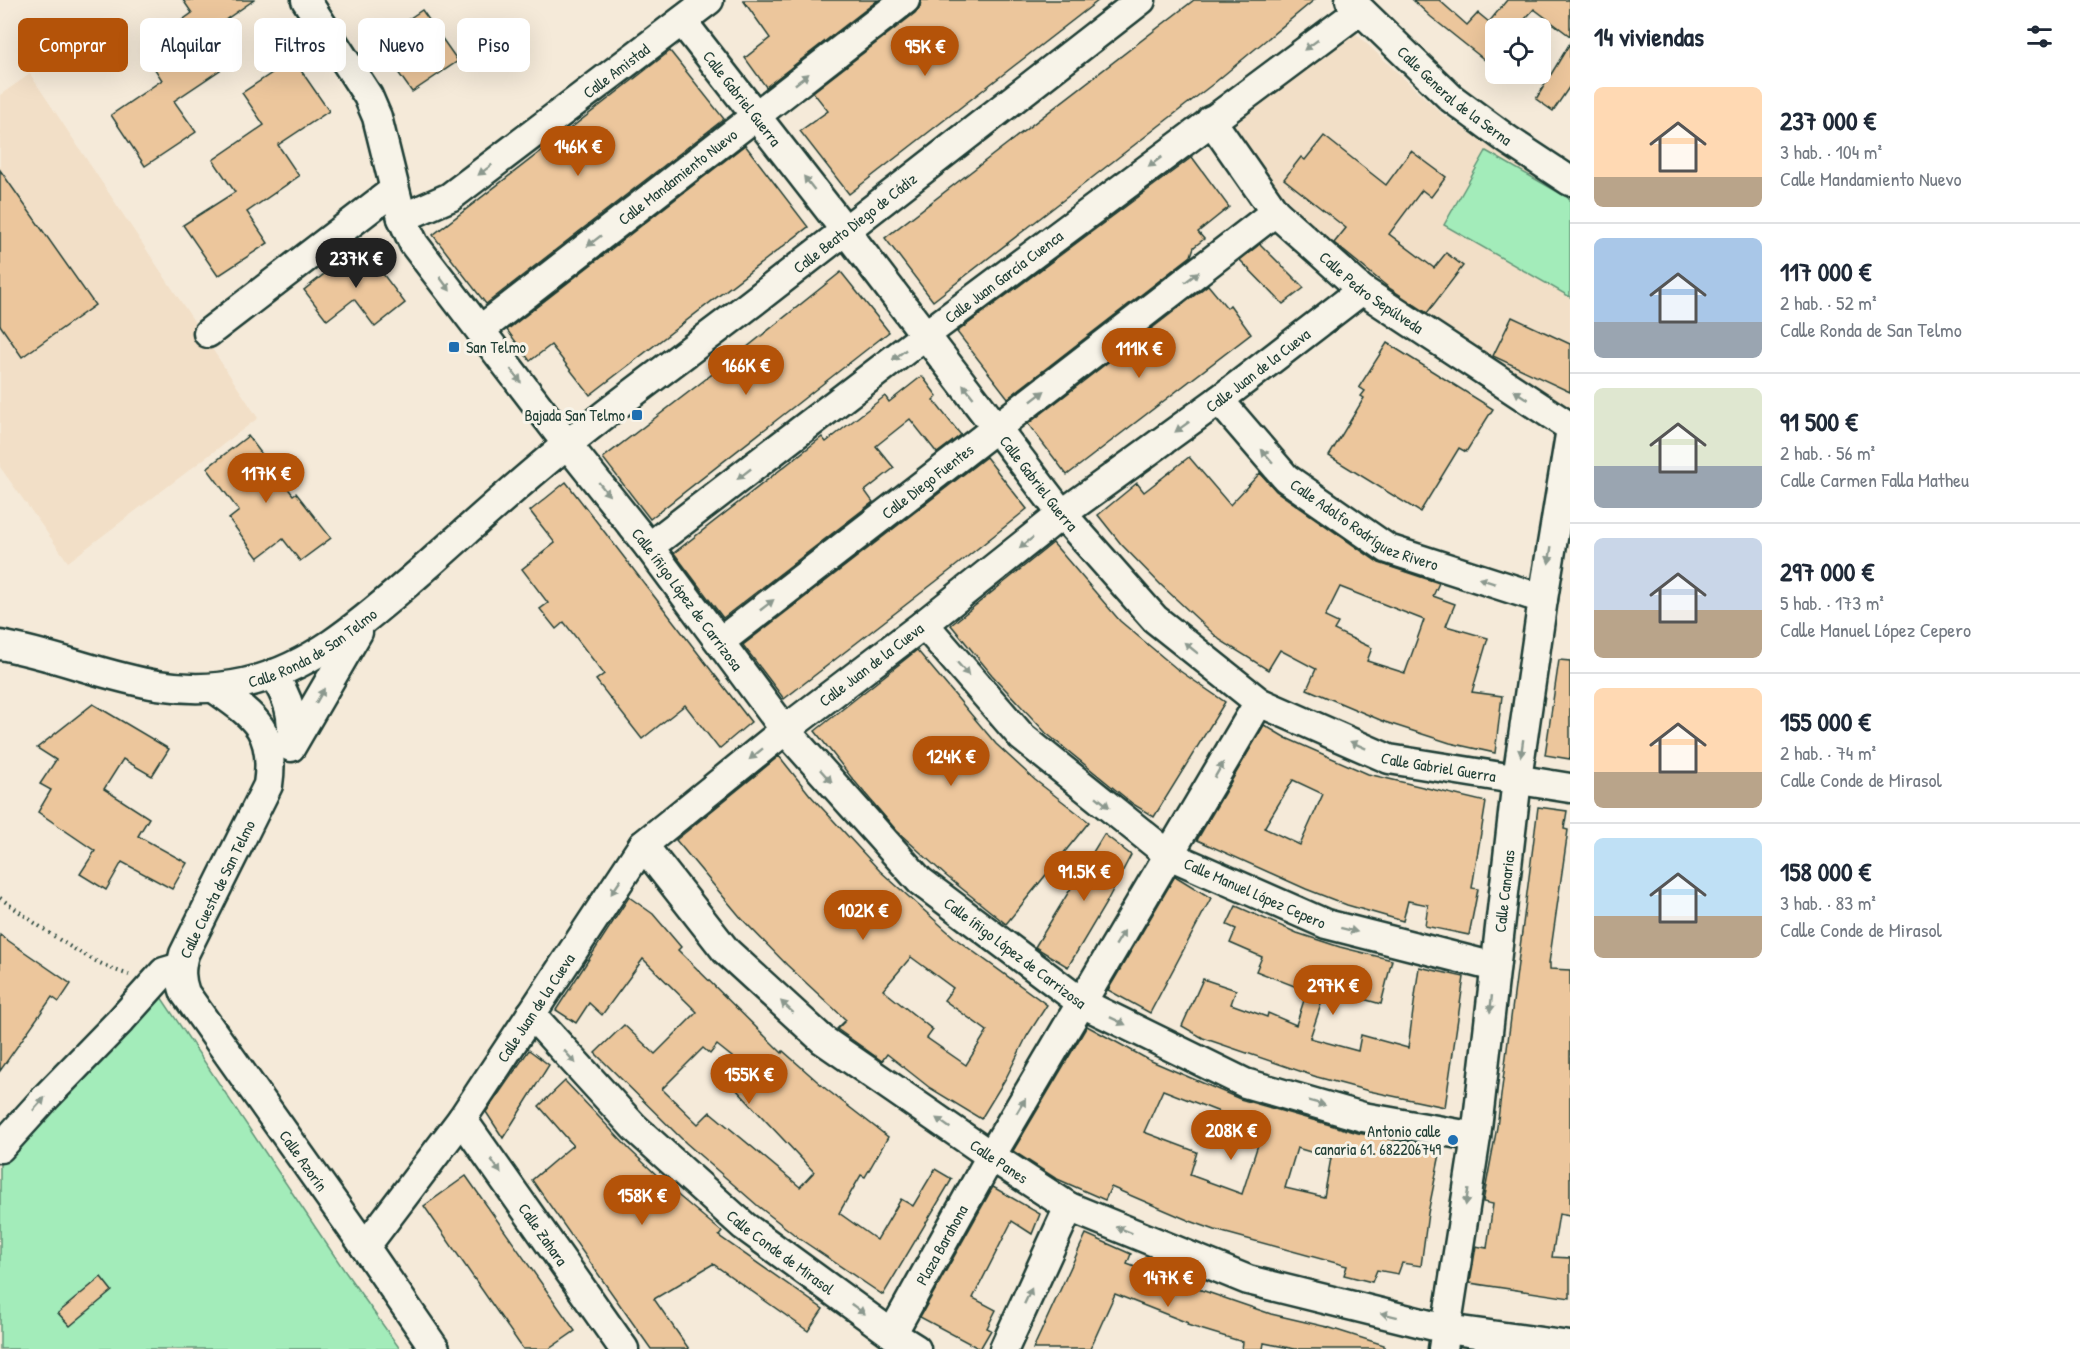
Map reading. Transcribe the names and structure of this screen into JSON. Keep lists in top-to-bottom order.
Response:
{
  "streets": {
    "street": [
      "Calle Amistad",
      "Calle General de la Serna",
      "Calle Gabriel Guerra",
      "Calle Mandamiento Nuevo",
      "Calle Beato Diego de Cádiz",
      "Calle Juan García Cuenca",
      "Calle Pedro Sepúlveda",
      "Calle Juan de la Cueva",
      "Calle Diego Fuentes",
      "Calle Adolfo Rodríguez Rivero",
      "Calle íñigo López de Carrizosa",
      "Calle Ronda de San Telmo",
      "Calle Cuesta de San Telmo",
      "Calle Manuel López Cepero",
      "Calle Canarias",
      "Calle Azorín",
      "Calle Panes",
      "Calle Zahara",
      "Plaza Barahona",
      "Calle Conde de Mirasol"
    ]
  },
  "crossings": [
    ["Calle Amistad", "Calle Gabriel Guerra"],
    ["Calle General de la Serna", "Calle Juan García Cuenca"],
    ["Calle Gabriel Guerra", "Calle Mandamiento Nuevo"],
    ["Calle Gabriel Guerra", "Calle Beato Diego de Cádiz"],
    ["Calle Gabriel Guerra", "Calle Juan García Cuenca"],
    ["Calle Gabriel Guerra", "Calle Juan de la Cueva"],
    ["Calle Gabriel Guerra", "Calle Diego Fuentes"],
    ["Calle Gabriel Guerra", "Calle Canarias"],
    ["Calle Gabriel Guerra", "Plaza Barahona"],
    ["Calle Beato Diego de Cádiz", "Calle íñigo López de Carrizosa"],
    ["Calle Beato Diego de Cádiz", "Calle Ronda de San Telmo"],
    ["Calle Juan García Cuenca", "Calle Pedro Sepúlveda"],
    ["Calle Juan García Cuenca", "Calle íñigo López de Carrizosa"],
    ["Calle Pedro Sepúlveda", "Calle Juan de la Cueva"],
    ["Calle Pedro Sepúlveda", "Calle Diego Fuentes"],
    ["Calle Juan de la Cueva", "Calle Adolfo Rodríguez Rivero"],
    ["Calle Juan de la Cueva", "Calle íñigo López de Carrizosa"],
    ["Calle Juan de la Cueva", "Calle Manuel López Cepero"],
    ["Calle Juan de la Cueva", "Calle Azorín"],
    ["Calle Juan de la Cueva", "Calle Panes"],
    ["Calle Juan de la Cueva", "Calle Zahara"],
    ["Calle Juan de la Cueva", "Calle Conde de Mirasol"],
    ["Calle Diego Fuentes", "Calle íñigo López de Carrizosa"],
    ["Calle Adolfo Rodríguez Rivero", "Calle Canarias"],
    ["Calle íñigo López de Carrizosa", "Calle Ronda de San Telmo"],
    ["Calle íñigo López de Carrizosa", "Calle Canarias"],
    ["Calle íñigo López de Carrizosa", "Plaza Barahona"],
    ["Calle Ronda de San Telmo", "Calle Cuesta de San Telmo"],
    ["Calle Cuesta de San Telmo", "Calle Azorín"],
    ["Calle Manuel López Cepero", "Calle Canarias"],
    ["Calle Manuel López Cepero", "Plaza Barahona"],
    ["Calle Canarias", "Calle Panes"],
    ["Calle Panes", "Plaza Barahona"],
    ["Plaza Barahona", "Calle Conde de Mirasol"]
  ],
  "one_way": [
    "Calle Amistad",
    "Calle Gabriel Guerra",
    "Calle Juan García Cuenca",
    "Calle Pedro Sepúlveda",
    "Calle Juan de la Cueva",
    "Calle Diego Fuentes",
    "Calle Adolfo Rodríguez Rivero",
    "Calle íñigo López de Carrizosa",
    "Calle Cuesta de San Telmo",
    "Calle Manuel López Cepero",
    "Calle Canarias",
    "Calle Panes",
    "Calle Zahara",
    "Plaza Barahona",
    "Calle Conde de Mirasol"
  ],
  "places": {
    "transit": ["San Telmo", "Bajada San Telmo"],
    "other": ["Antonio calle canaria 61. 682206749"]
  },
  "page": {
    "heading": "14 viviendas",
    "chip": [
      "Comprar",
      "Alquilar",
      "Filtros",
      "Nuevo",
      "Piso"
    ],
    "price": [
      "95K €",
      "146K €",
      "237K €",
      "111K €",
      "166K €",
      "117K €",
      "124K €",
      "91.5K €",
      "102K €",
      "297K €",
      "155K €",
      "208K €",
      "158K €",
      "147K €"
    ],
    "list": [
      {
        "name": "237 000 €",
        "note": "3 hab. · 104 m² · Calle Mandamiento Nuevo"
      },
      {
        "name": "117 000 €",
        "note": "2 hab. · 52 m² · Calle Ronda de San Telmo"
      },
      {
        "name": "91 500 €",
        "note": "2 hab. · 56 m² · Calle Carmen Falla Matheu"
      },
      {
        "name": "297 000 €",
        "note": "5 hab. · 173 m² · Calle Manuel López Cepero"
      },
      {
        "name": "155 000 €",
        "note": "2 hab. · 74 m² · Calle Conde de Mirasol"
      },
      {
        "name": "158 000 €",
        "note": "3 hab. · 83 m² · Calle Conde de Mirasol"
      }
    ]
  }
}
